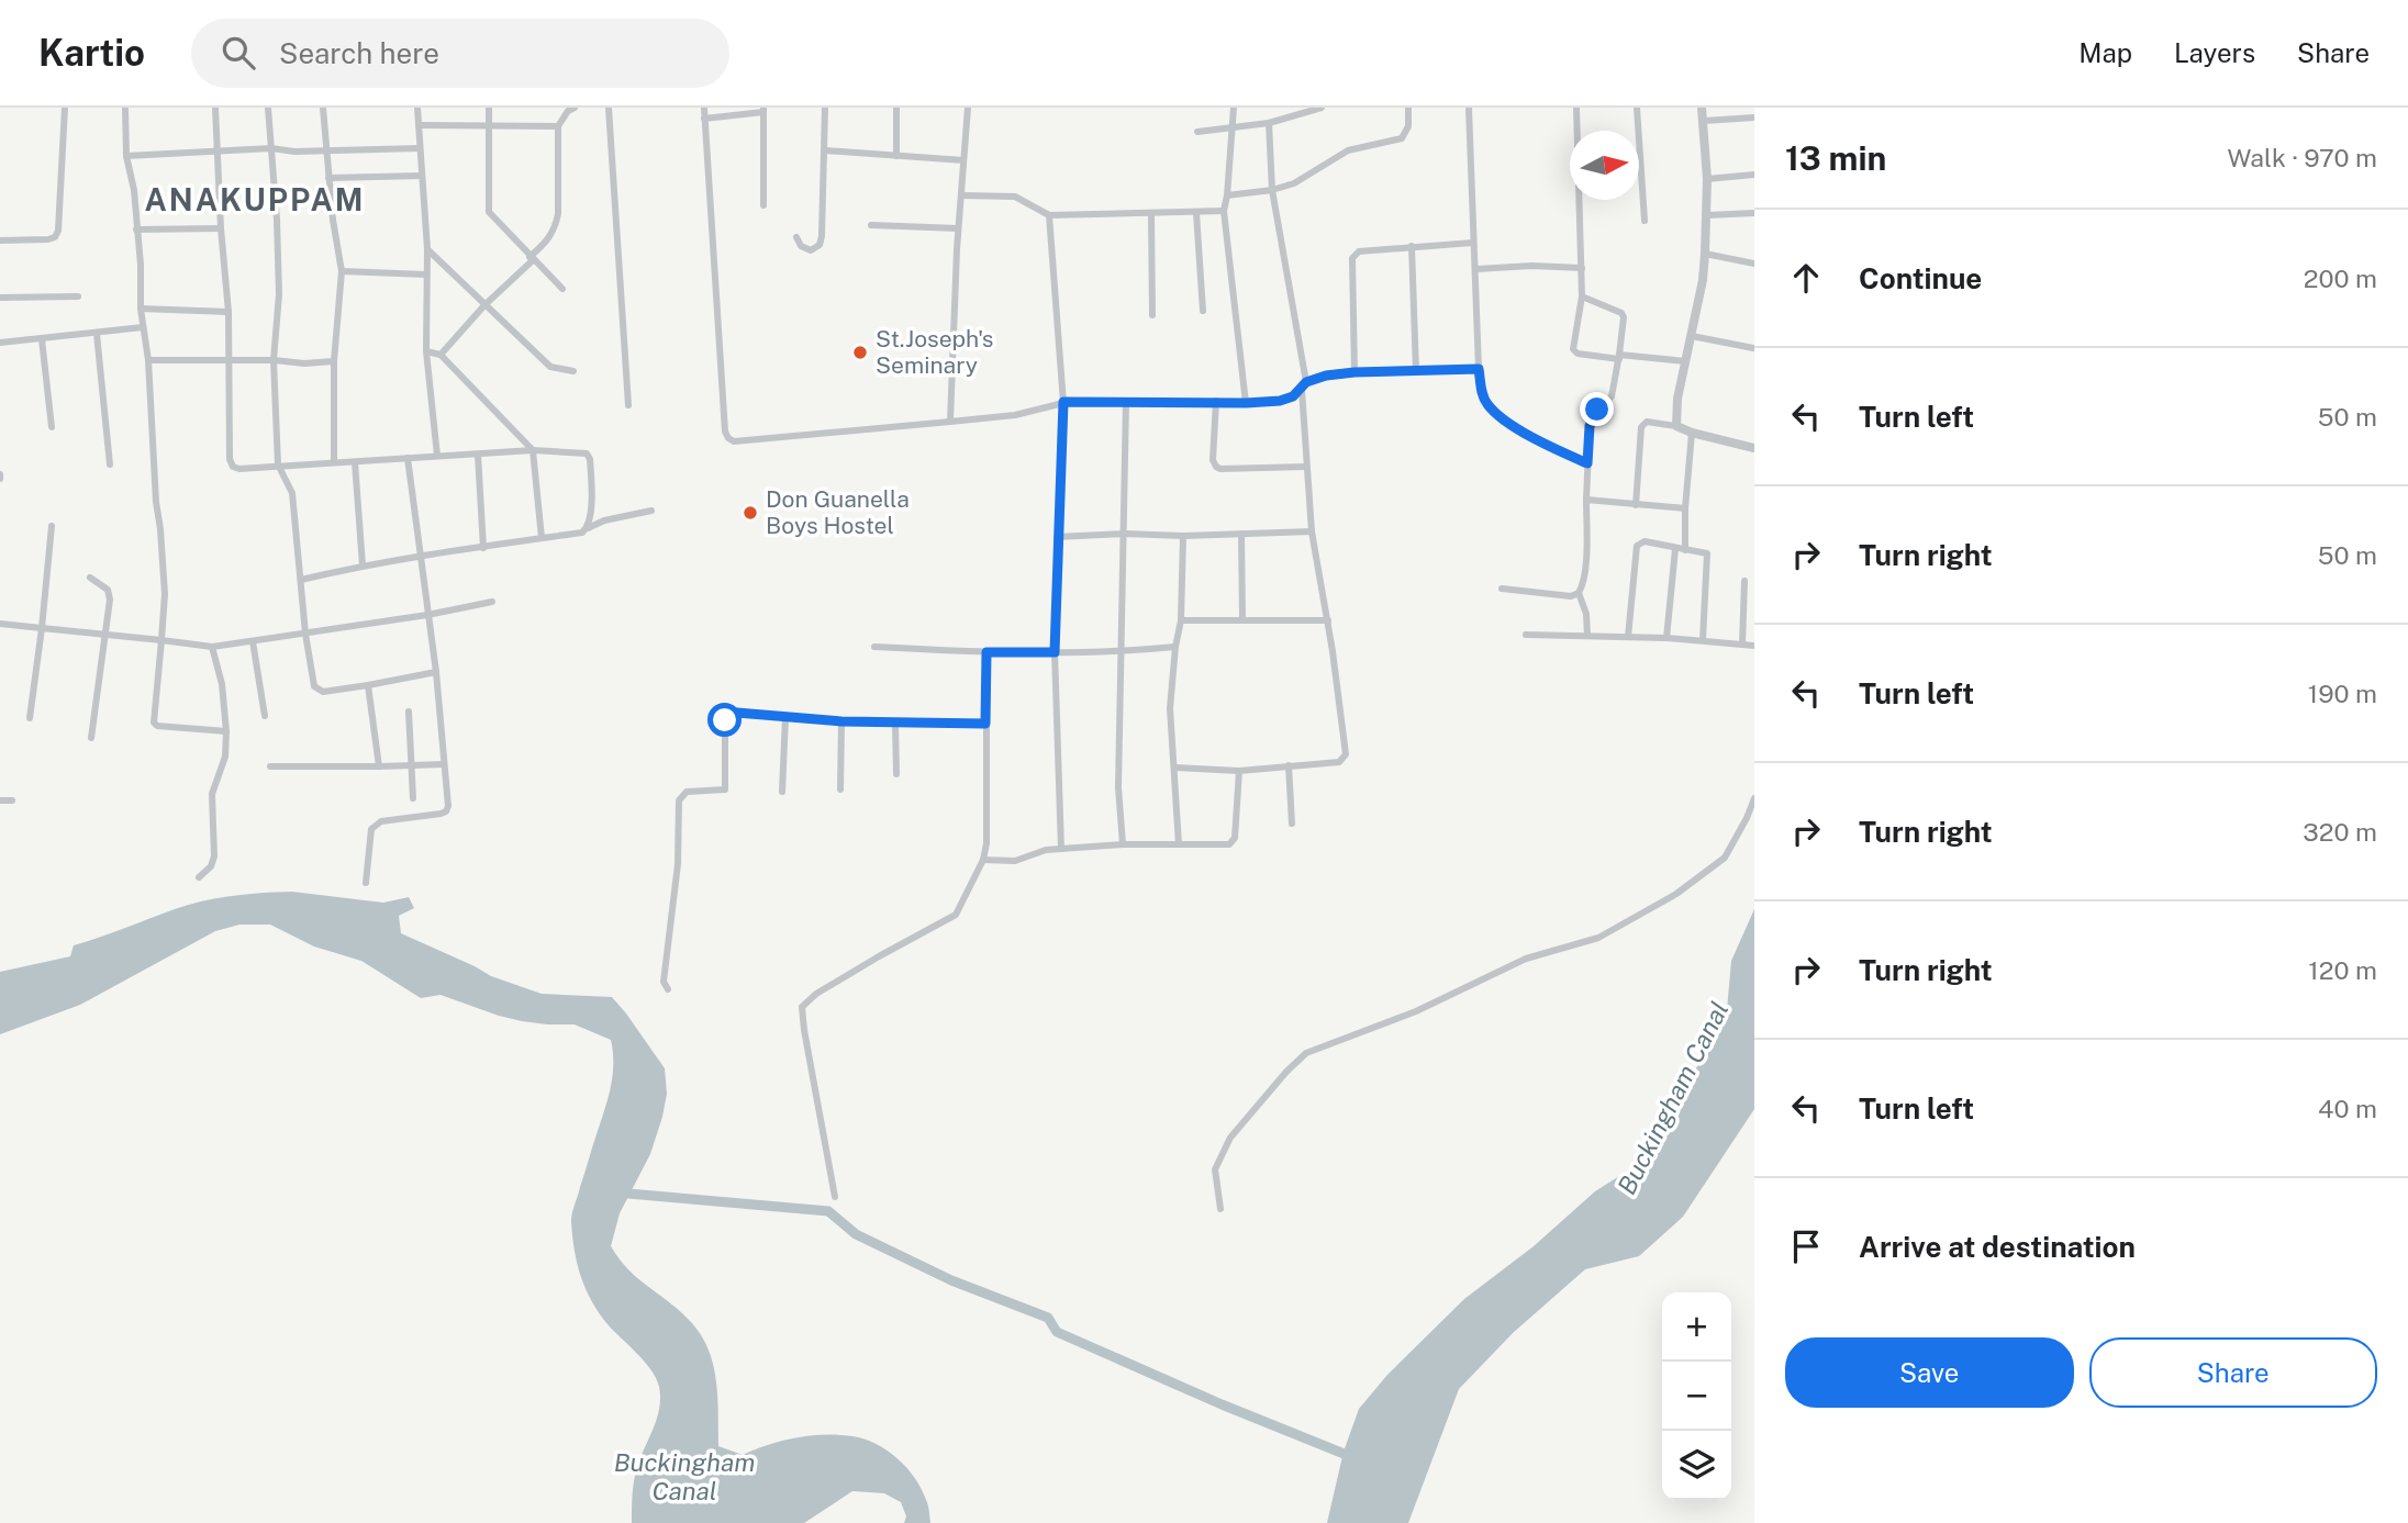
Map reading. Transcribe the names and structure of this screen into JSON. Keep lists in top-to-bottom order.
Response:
{
  "districts": ["ANAKUPPAM"],
  "water": ["Buckingham Canal"],
  "places": ["St.Joseph's Seminary", "Don Guanella Boys Hostel"],
  "north": "right",
  "page": {
    "header": "Kartio",
    "search": "Search here",
    "nav": ["Map", "Layers", "Share"],
    "heading": ["13 min", "Walk · 970 m"],
    "list": [
      ["Continue", "200 m"],
      ["Turn left", "50 m"],
      ["Turn right", "50 m"],
      ["Turn left", "190 m"],
      ["Turn right", "320 m"],
      ["Turn right", "120 m"],
      ["Turn left", "40 m"],
      "Arrive at destination"
    ],
    "map_buttons": ["+", "−"],
    "buttons": ["Save", "Share"]
  }
}
